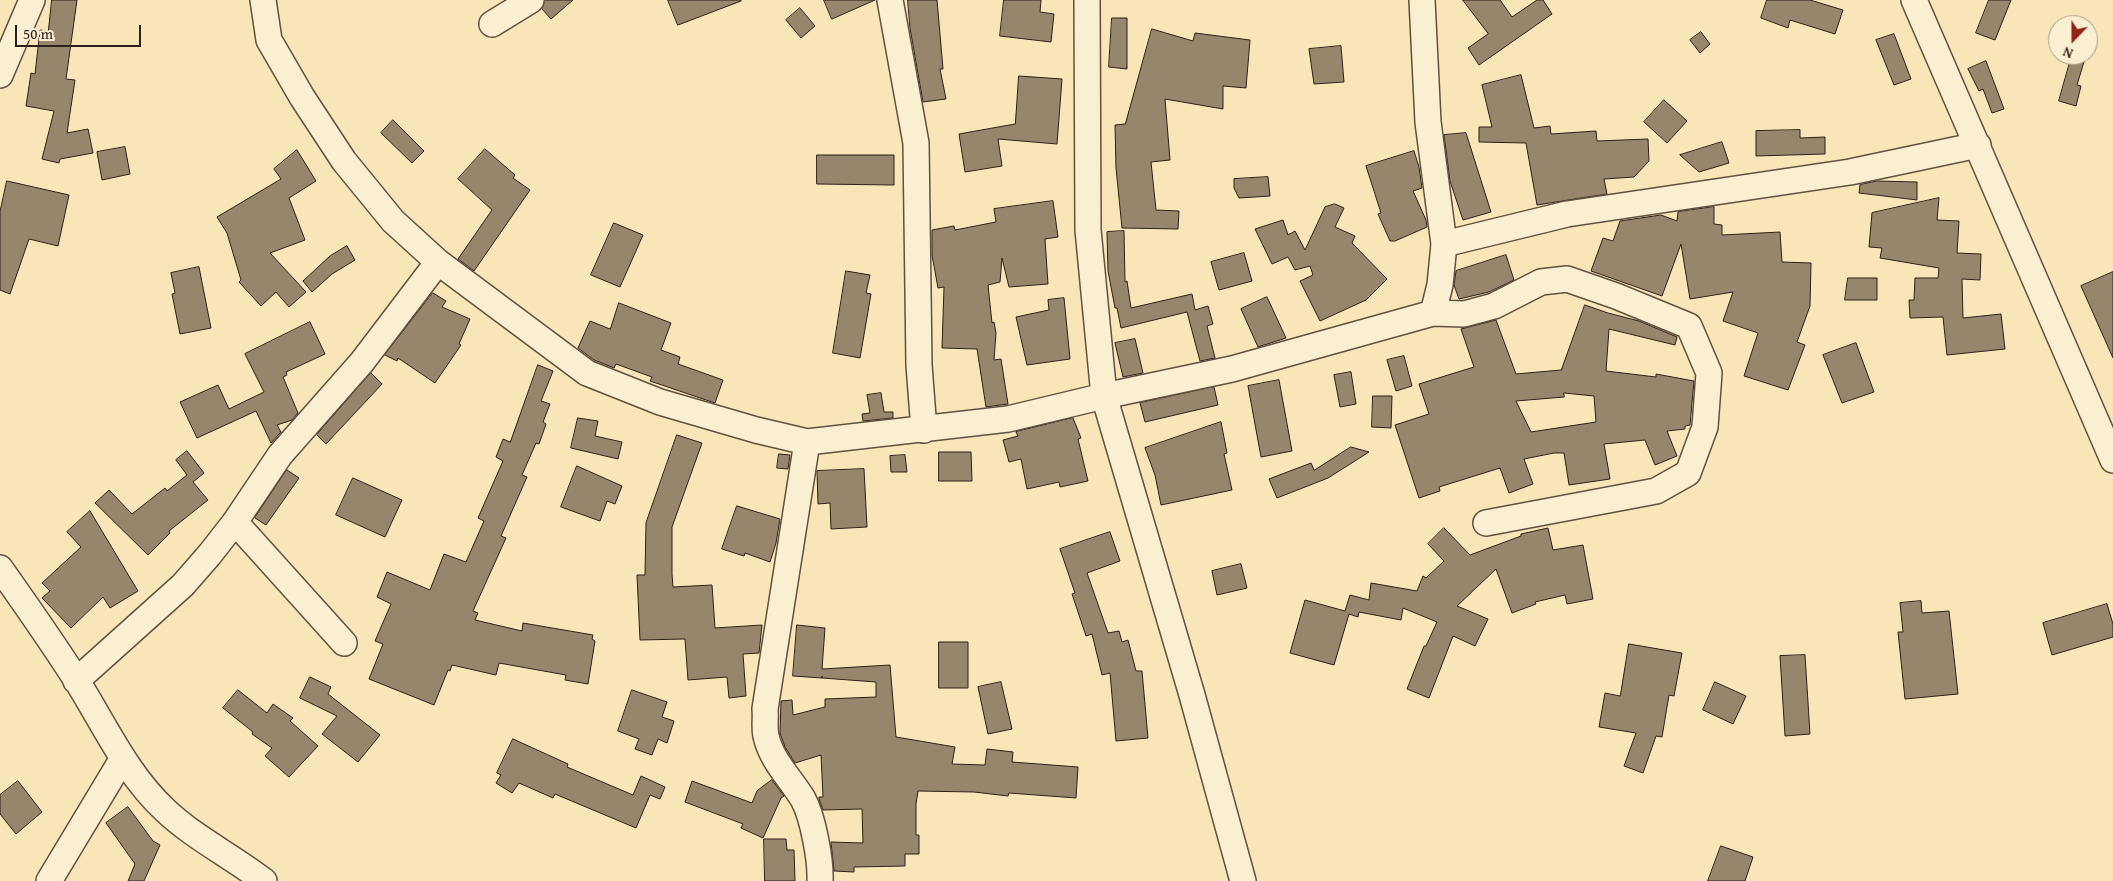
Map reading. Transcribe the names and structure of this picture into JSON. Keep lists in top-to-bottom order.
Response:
{
  "scale_bar": "50 m",
  "north": "bottom"
}
